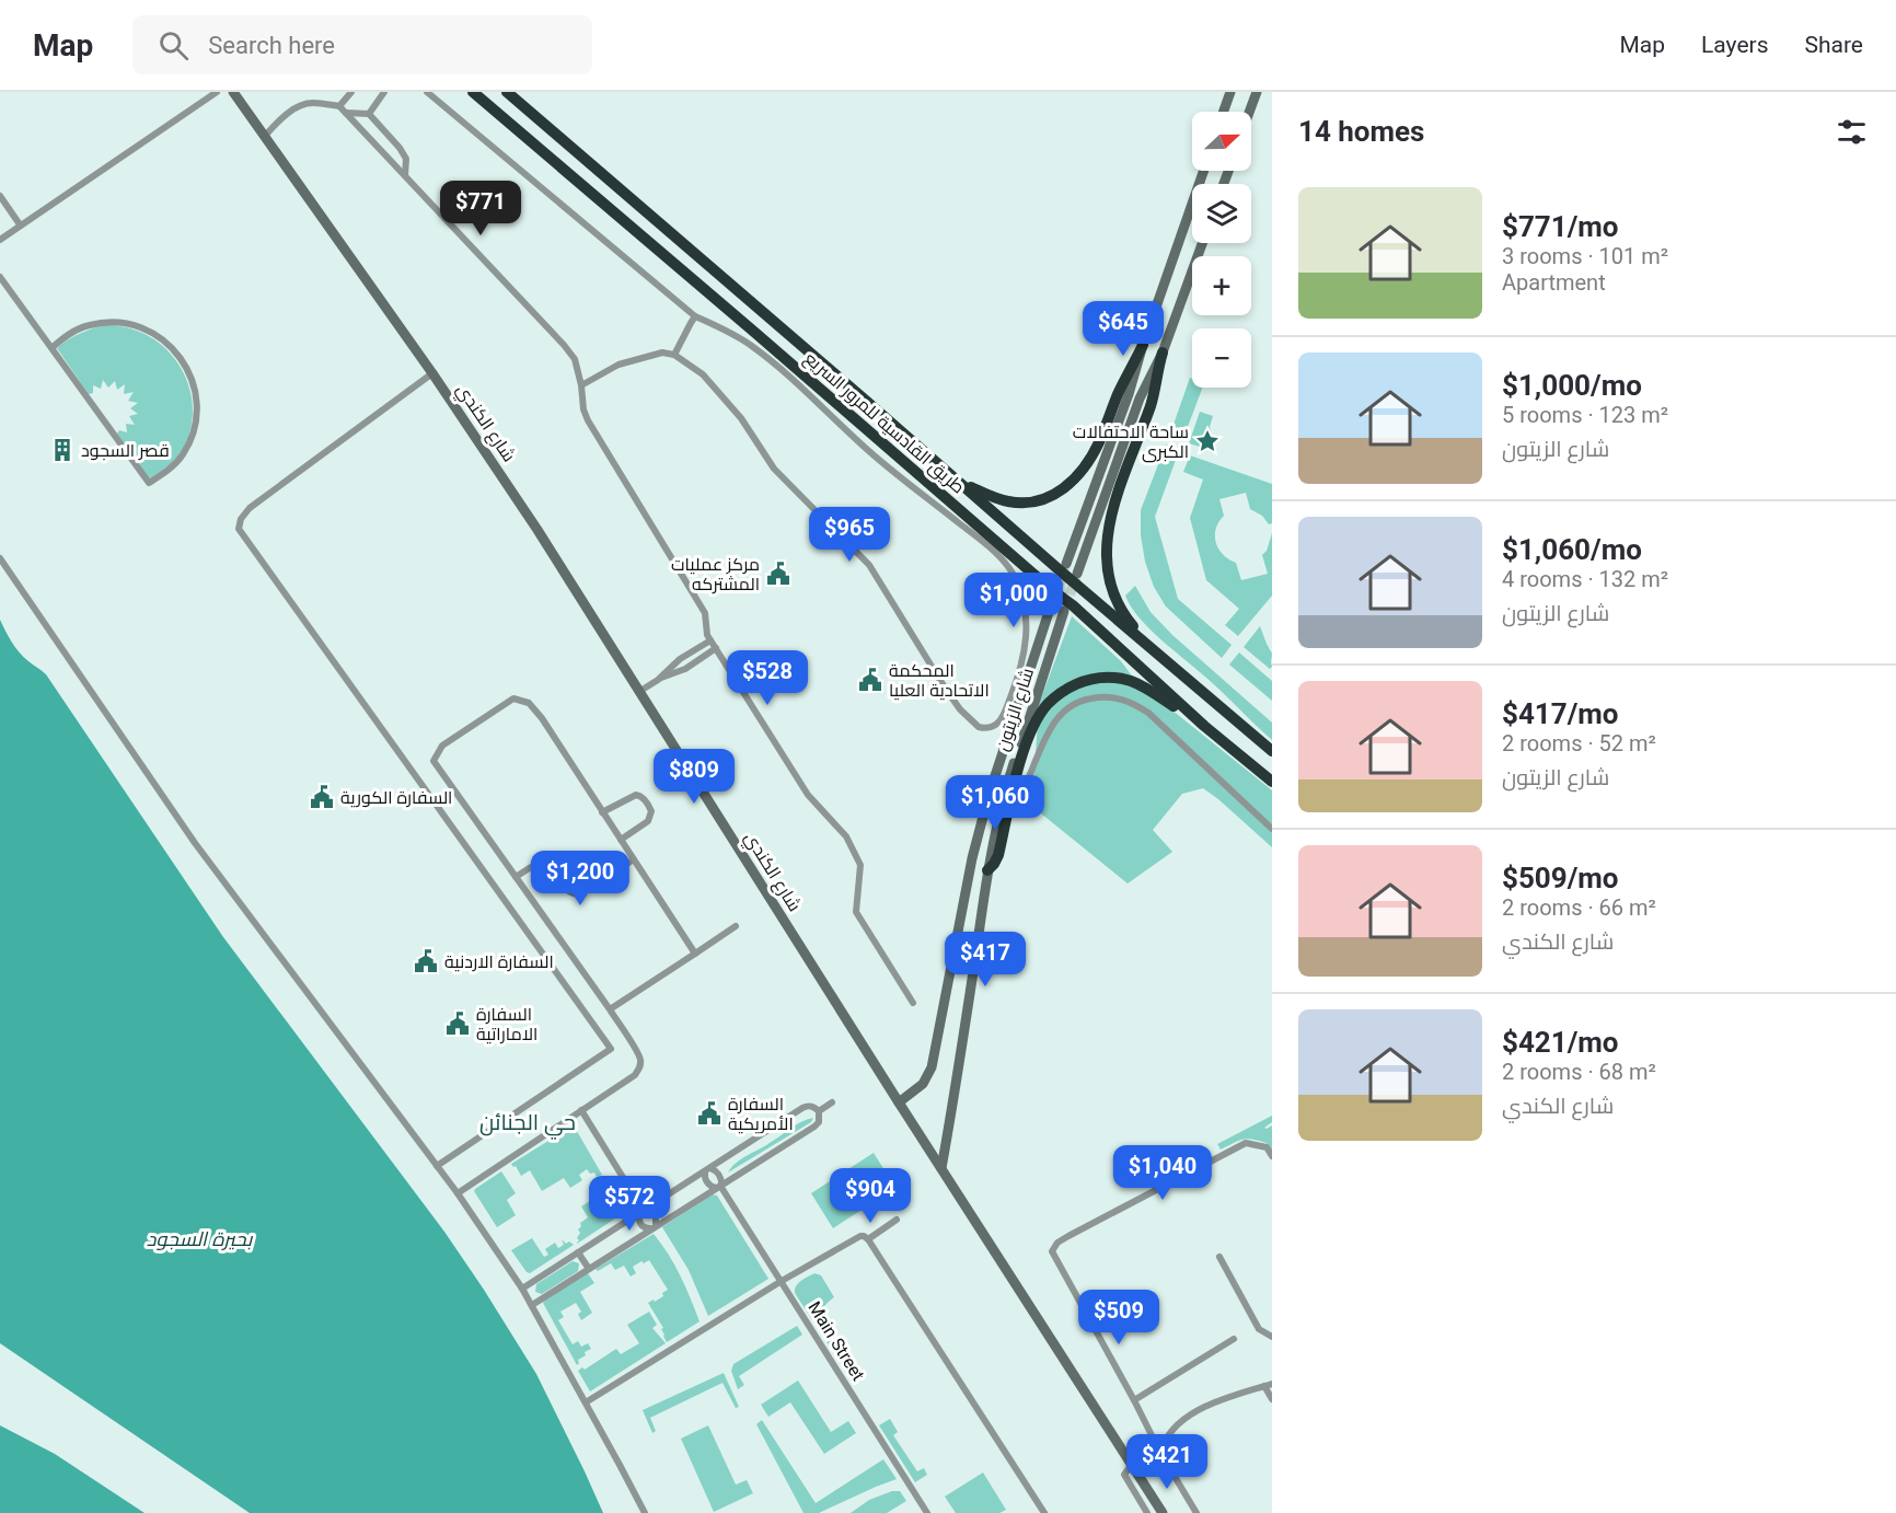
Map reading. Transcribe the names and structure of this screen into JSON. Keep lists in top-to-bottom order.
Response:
{
  "streets": {
    "highway": ["طريق القادسية للمرور السريع"],
    "main road": ["شارع الكندي", "شارع الزيتون"],
    "street": ["Main Street"]
  },
  "crossings": [
    ["شارع الكندي", "شارع الزيتون"],
    ["طريق القادسية للمرور السريع", "شارع الزيتون"]
  ],
  "districts": ["حي الجنائن"],
  "water": ["بحيرة السجود"],
  "places": {
    "place": ["ساحة الاحتفالات الكبرى"],
    "building": ["قصر السجود"],
    "public building": [
      "مركز عمليات المشتركه",
      "المحكمة الاتحادية العليا",
      "السفارة الكورية",
      "السفارة الاردنية",
      "السفارة الاماراتية",
      "السفارة الأمريكية"
    ]
  },
  "north": "right",
  "page": {
    "header": "Map",
    "search": "Search here",
    "nav": ["Map", "Layers", "Share"],
    "heading": "14 homes",
    "map_buttons": ["+", "−"],
    "list": [
      {
        "name": "$771/mo",
        "note": "3 rooms · 101 m² · Apartment"
      },
      {
        "name": "$1,000/mo",
        "note": "5 rooms · 123 m² · شارع الزيتون"
      },
      {
        "name": "$1,060/mo",
        "note": "4 rooms · 132 m² · شارع الزيتون"
      },
      {
        "name": "$417/mo",
        "note": "2 rooms · 52 m² · شارع الزيتون"
      },
      {
        "name": "$509/mo",
        "note": "2 rooms · 66 m² · شارع الكندي"
      },
      {
        "name": "$421/mo",
        "note": "2 rooms · 68 m² · شارع الكندي"
      }
    ],
    "price": [
      "$771",
      "$645",
      "$965",
      "$1,000",
      "$528",
      "$809",
      "$1,060",
      "$1,200",
      "$417",
      "$1,040",
      "$904",
      "$572",
      "$509",
      "$421"
    ]
  }
}
